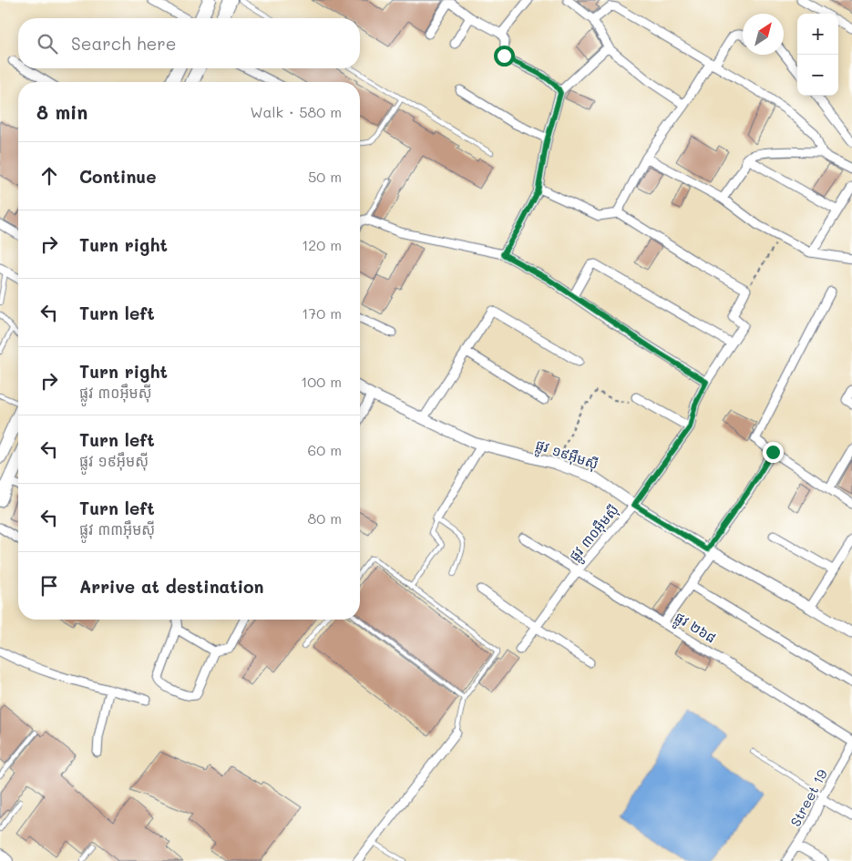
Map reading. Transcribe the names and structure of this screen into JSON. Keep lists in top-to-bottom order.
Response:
{
  "streets": {
    "street": [
      "ផ្លូវ ១៩អ៊ឹមស៊ី",
      "ផ្លូវ ៣០អ៊ឹមស៊ី",
      "ផ្លូវ ២៦៨",
      "Street 19"
    ]
  },
  "crossings": [
    ["ផ្លូវ ១៩អ៊ឹមស៊ី", "ផ្លូវ ៣០អ៊ឹមស៊ី"],
    ["ផ្លូវ ៣០អ៊ឹមស៊ី", "ផ្លូវ ២៦៨"],
    ["ផ្លូវ ២៦៨", "Street 19"]
  ],
  "north": "top right",
  "page": {
    "map_buttons": ["+", "−"],
    "search": "Search here",
    "heading": ["8 min", "Walk · 580 m"],
    "list": [
      ["Continue", "50 m"],
      ["Turn right", "120 m"],
      ["Turn left", "170 m"],
      ["Turn right", "ផ្លូវ ៣០អ៊ឹមស៊ី", "100 m"],
      ["Turn left", "ផ្លូវ ១៩អ៊ឹមស៊ី", "60 m"],
      ["Turn left", "ផ្លូវ ៣៣អ៊ឹមស៊ី", "80 m"],
      "Arrive at destination"
    ]
  }
}
